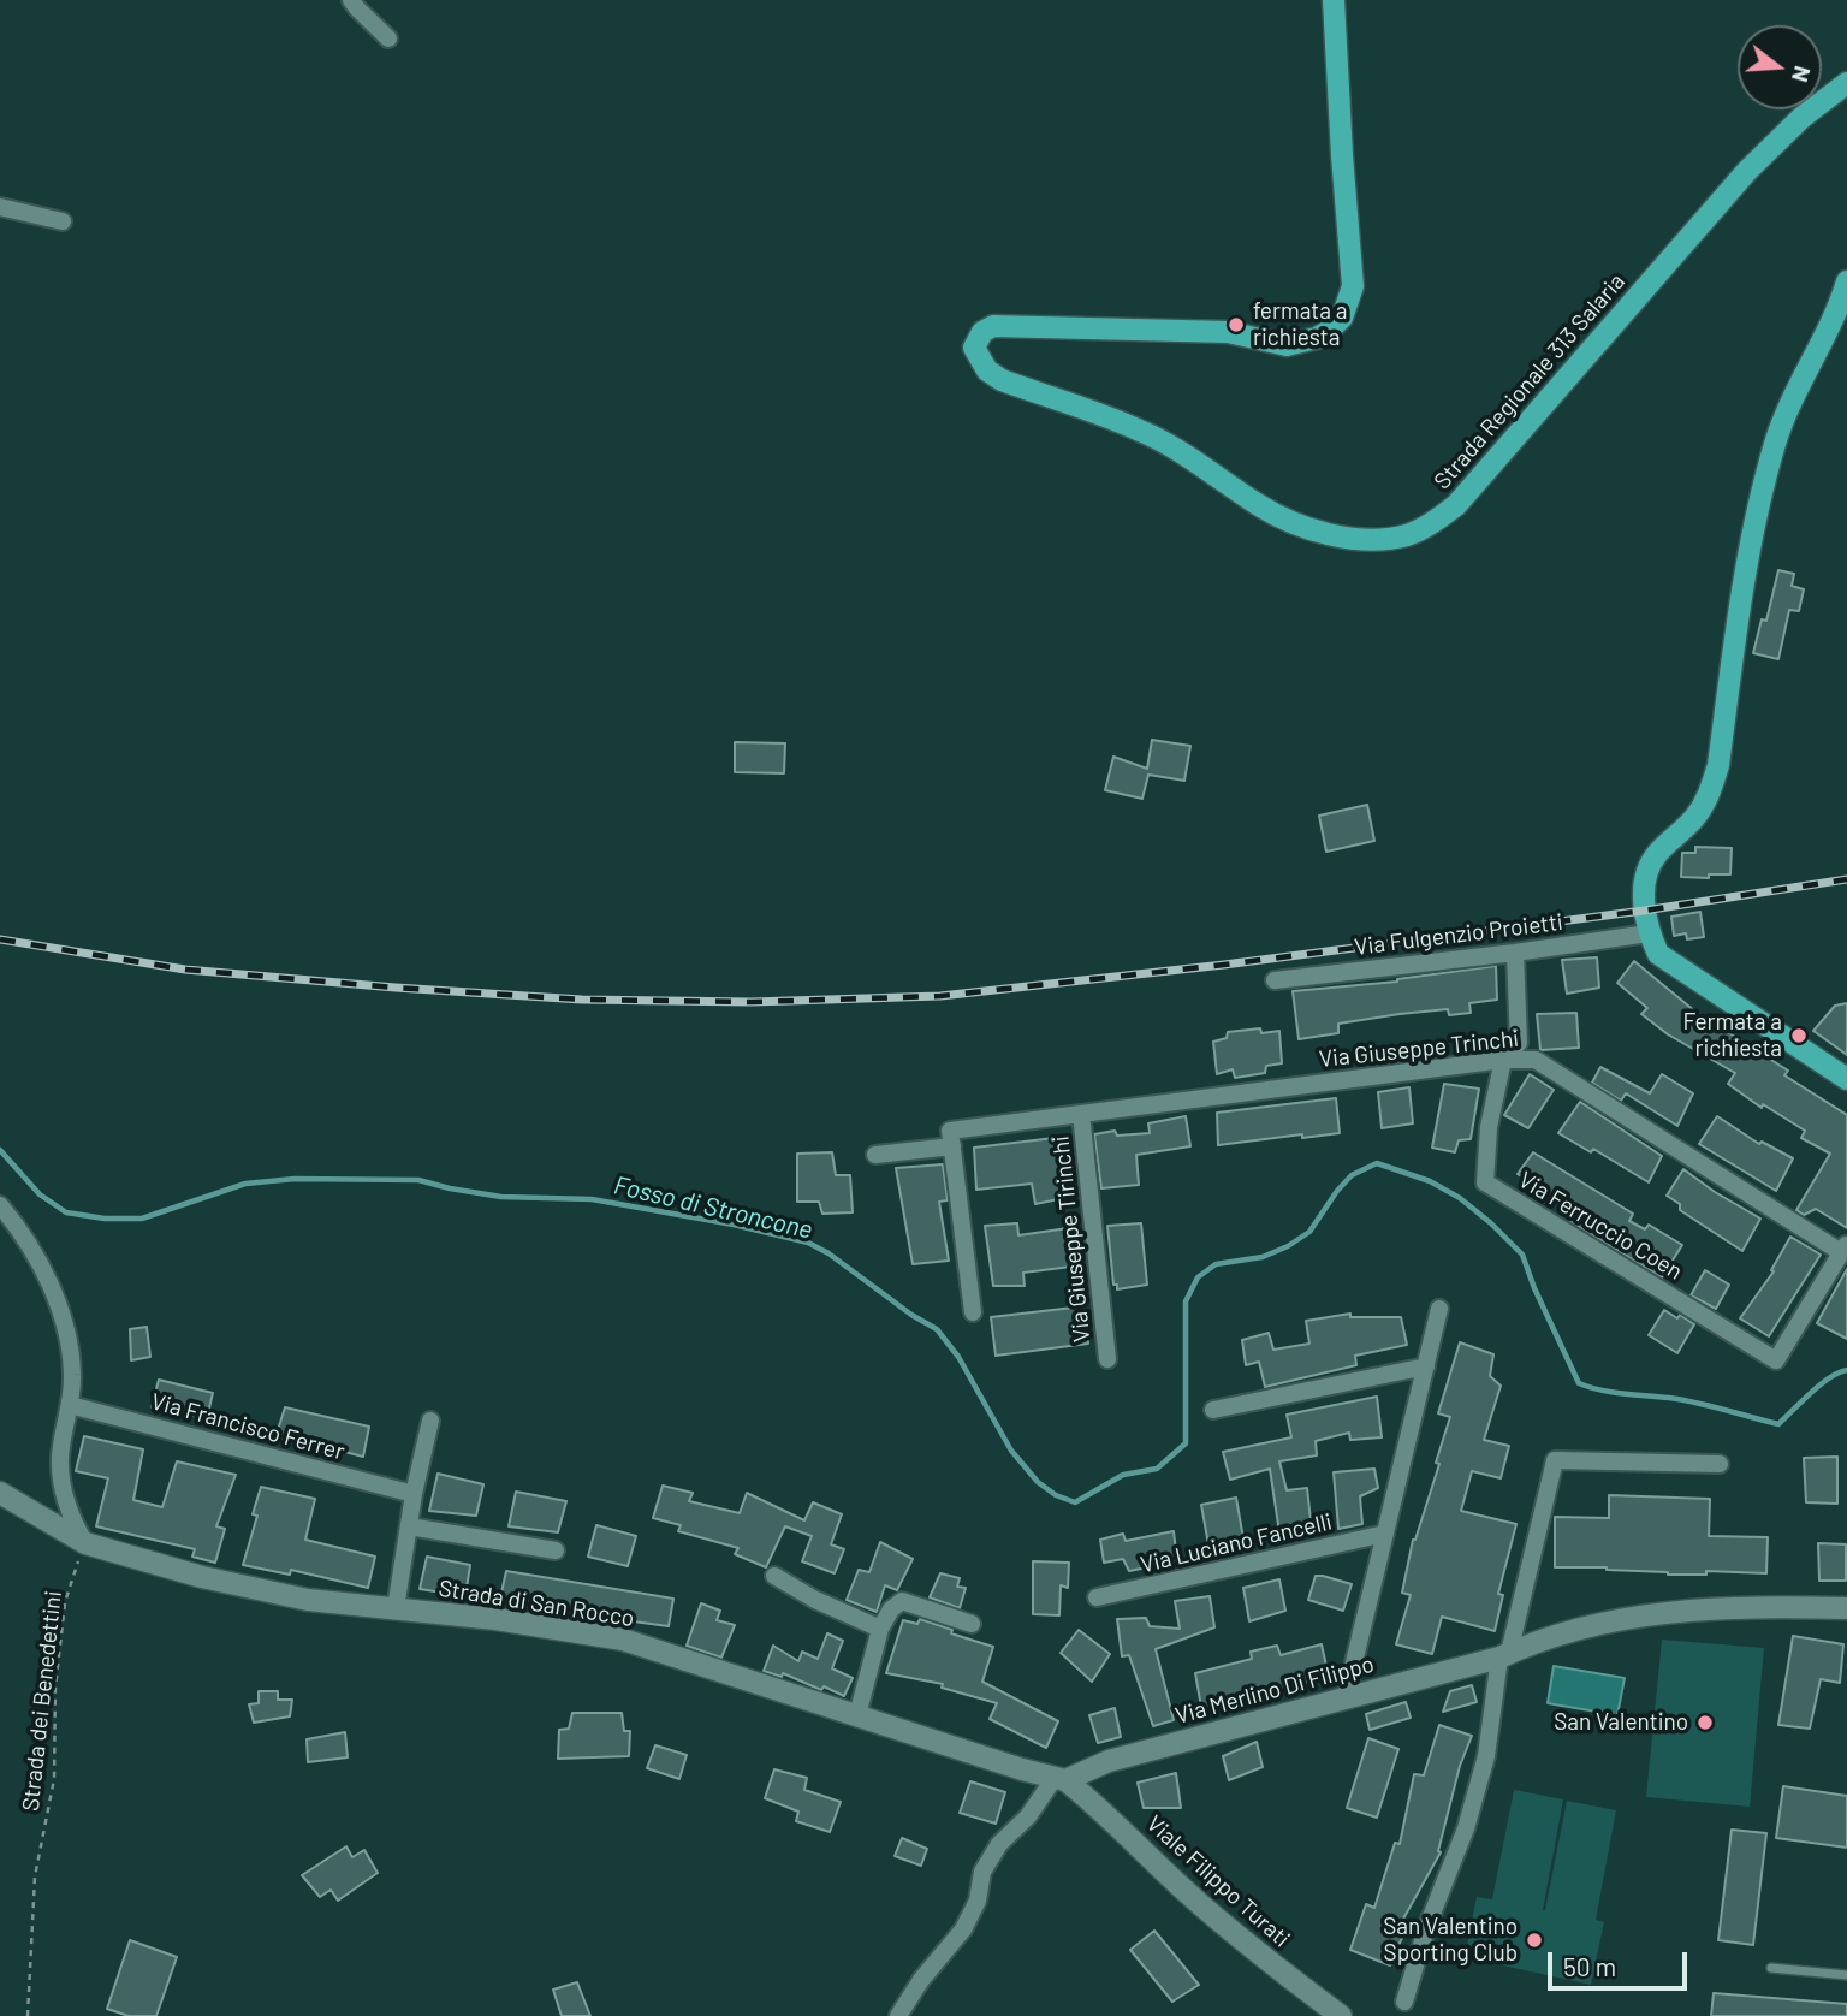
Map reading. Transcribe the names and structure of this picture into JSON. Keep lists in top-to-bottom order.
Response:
{
  "streets": {
    "main road": [
      "Strada Regionale 313 Salaria",
      "Strada di San Rocco",
      "Via Merlino Di Filippo",
      "Viale Filippo Turati"
    ],
    "street": [
      "Via Fulgenzio Proietti",
      "Via Giuseppe Trinchi",
      "Via Ferruccio Coen",
      "Via Giuseppe Tirinchi",
      "Via Francisco Ferrer",
      "Via Luciano Fancelli"
    ],
    "path": ["Strada dei Benedettini"]
  },
  "crossings": [
    ["Via Fulgenzio Proietti", "Via Ferruccio Coen"],
    ["Via Giuseppe Trinchi", "Via Ferruccio Coen"],
    ["Via Giuseppe Trinchi", "Via Giuseppe Tirinchi"],
    ["Strada di San Rocco", "Via Merlino Di Filippo"],
    ["Strada di San Rocco", "Strada dei Benedettini"],
    ["Strada di San Rocco", "Viale Filippo Turati"],
    ["Via Merlino Di Filippo", "Viale Filippo Turati"]
  ],
  "water": ["Fosso di Stroncone"],
  "places": [
    "fermata a richiesta",
    "Fermata a richiesta",
    "San Valentino",
    "San Valentino Sporting Club"
  ],
  "scale_bar": "50 m",
  "north": "right"
}
